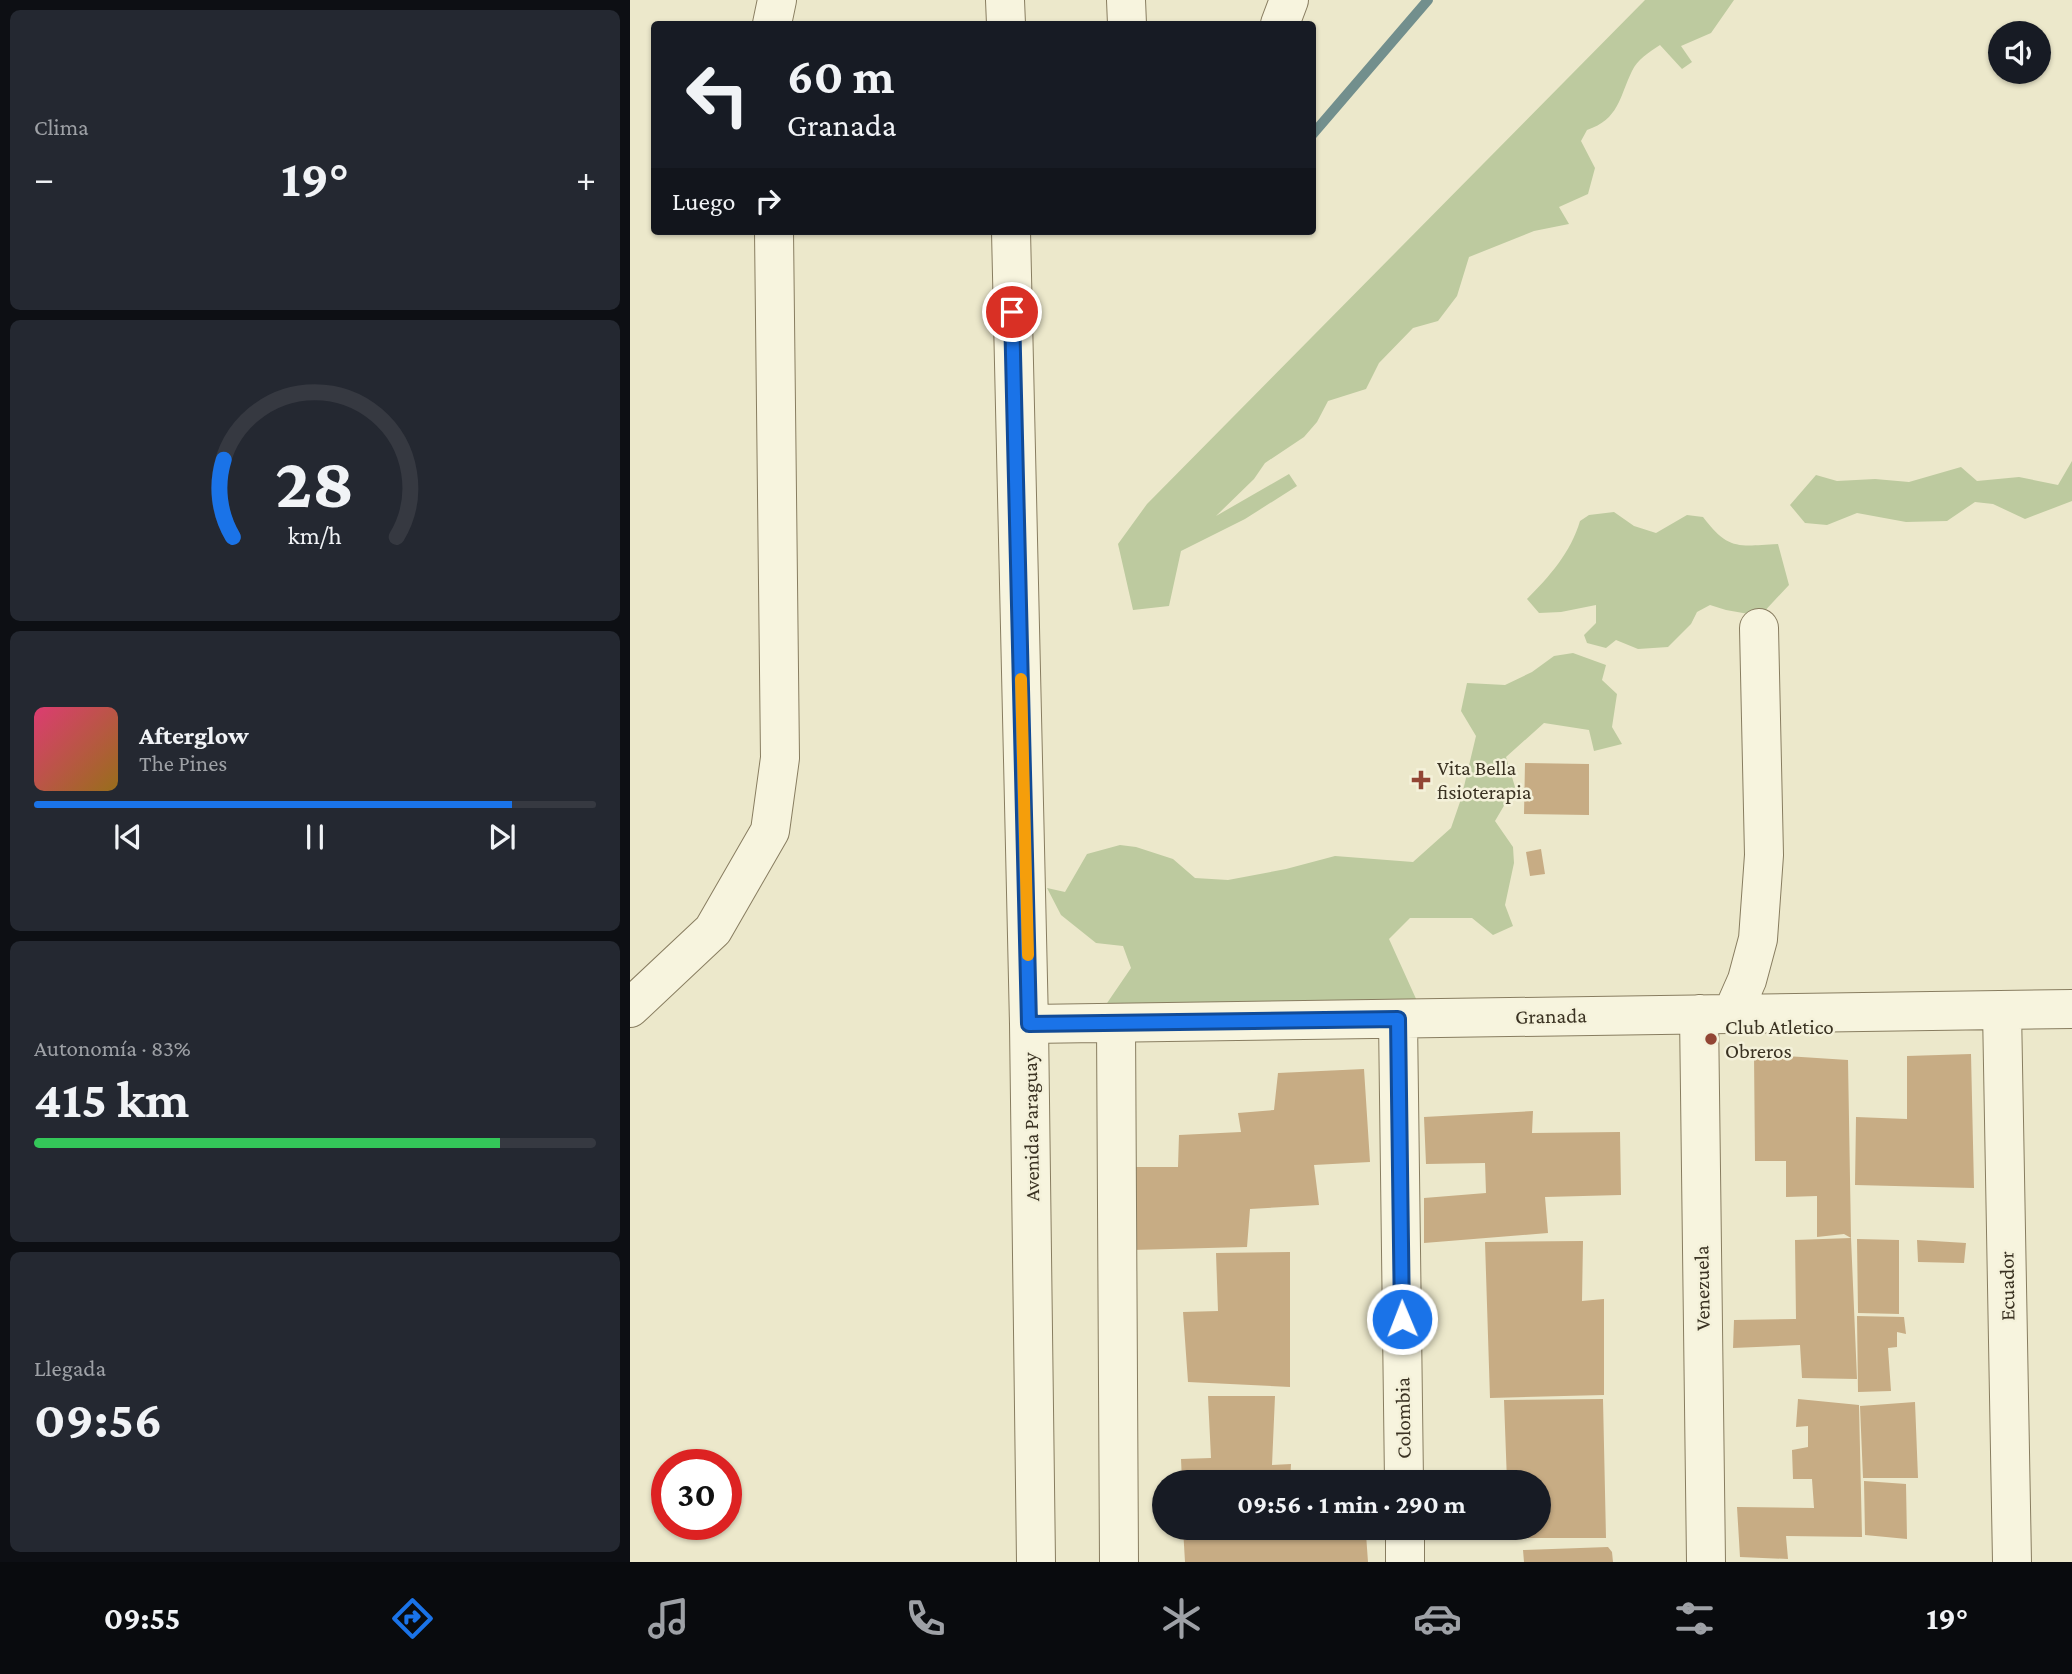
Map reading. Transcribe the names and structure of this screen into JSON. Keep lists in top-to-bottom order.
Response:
{
  "streets": {
    "street": [
      "Granada",
      "Avenida Paraguay",
      "Ecuador",
      "Venezuela",
      "Colombia"
    ]
  },
  "crossings": [
    ["Granada", "Avenida Paraguay"],
    ["Granada", "Ecuador"],
    ["Granada", "Venezuela"],
    ["Granada", "Colombia"]
  ],
  "places": {
    "health": ["Vita Bella fisioterapia"],
    "other": ["Club Atletico Obreros"]
  },
  "page": {
    "tile": [
      "Clima",
      ["Autonomía · 83%", "415 km"],
      ["Llegada", "09:56"]
    ],
    "turn": ["60 m", "Granada"],
    "heat": ["−", "19°", "+"],
    "then": "Luego",
    "song": ["Afterglow", "The Pines"],
    "limit": "30",
    "trip": "09:56 · 1 min · 290 m",
    "tabs": ["09:55", "19°"],
    "gauge": ["28", "km/h"]
  }
}
